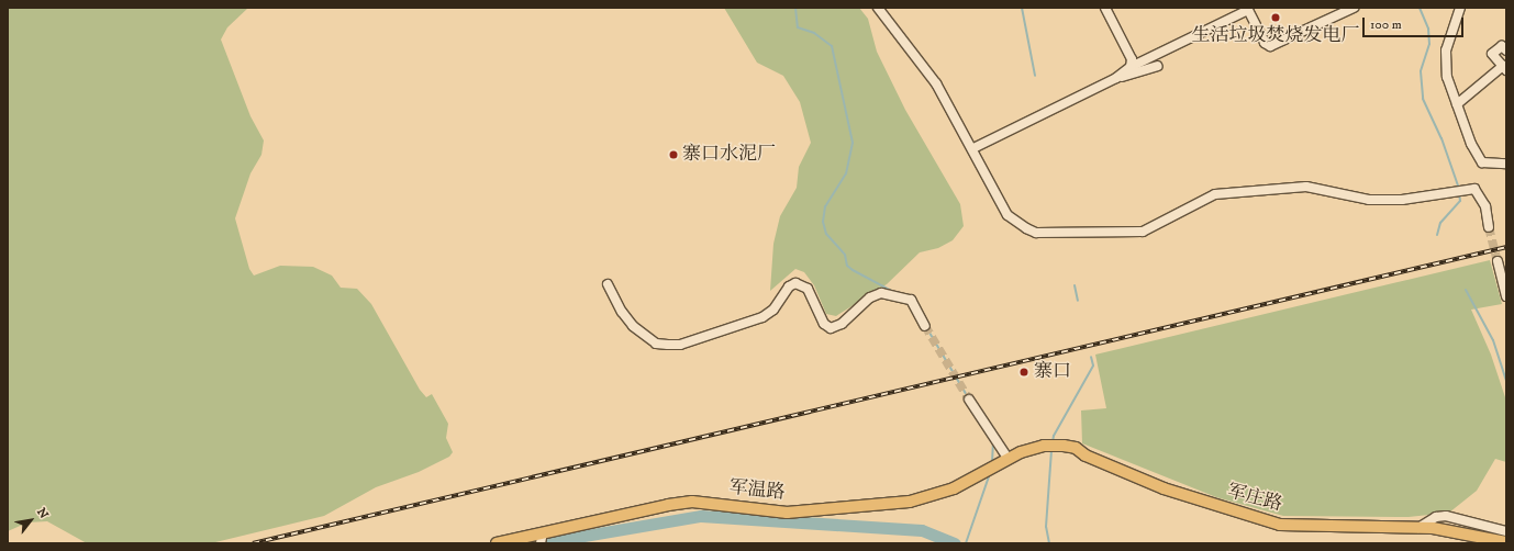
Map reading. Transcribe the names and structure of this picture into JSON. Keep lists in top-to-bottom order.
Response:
{
  "streets": {
    "main road": ["军温路", "军庄路"]
  },
  "crossings": [
    ["军温路", "军庄路"]
  ],
  "places": ["生活垃圾焚烧发电厂", "寨口水泥厂", "寨口"],
  "scale_bar": "100 m",
  "north": "top right"
}
